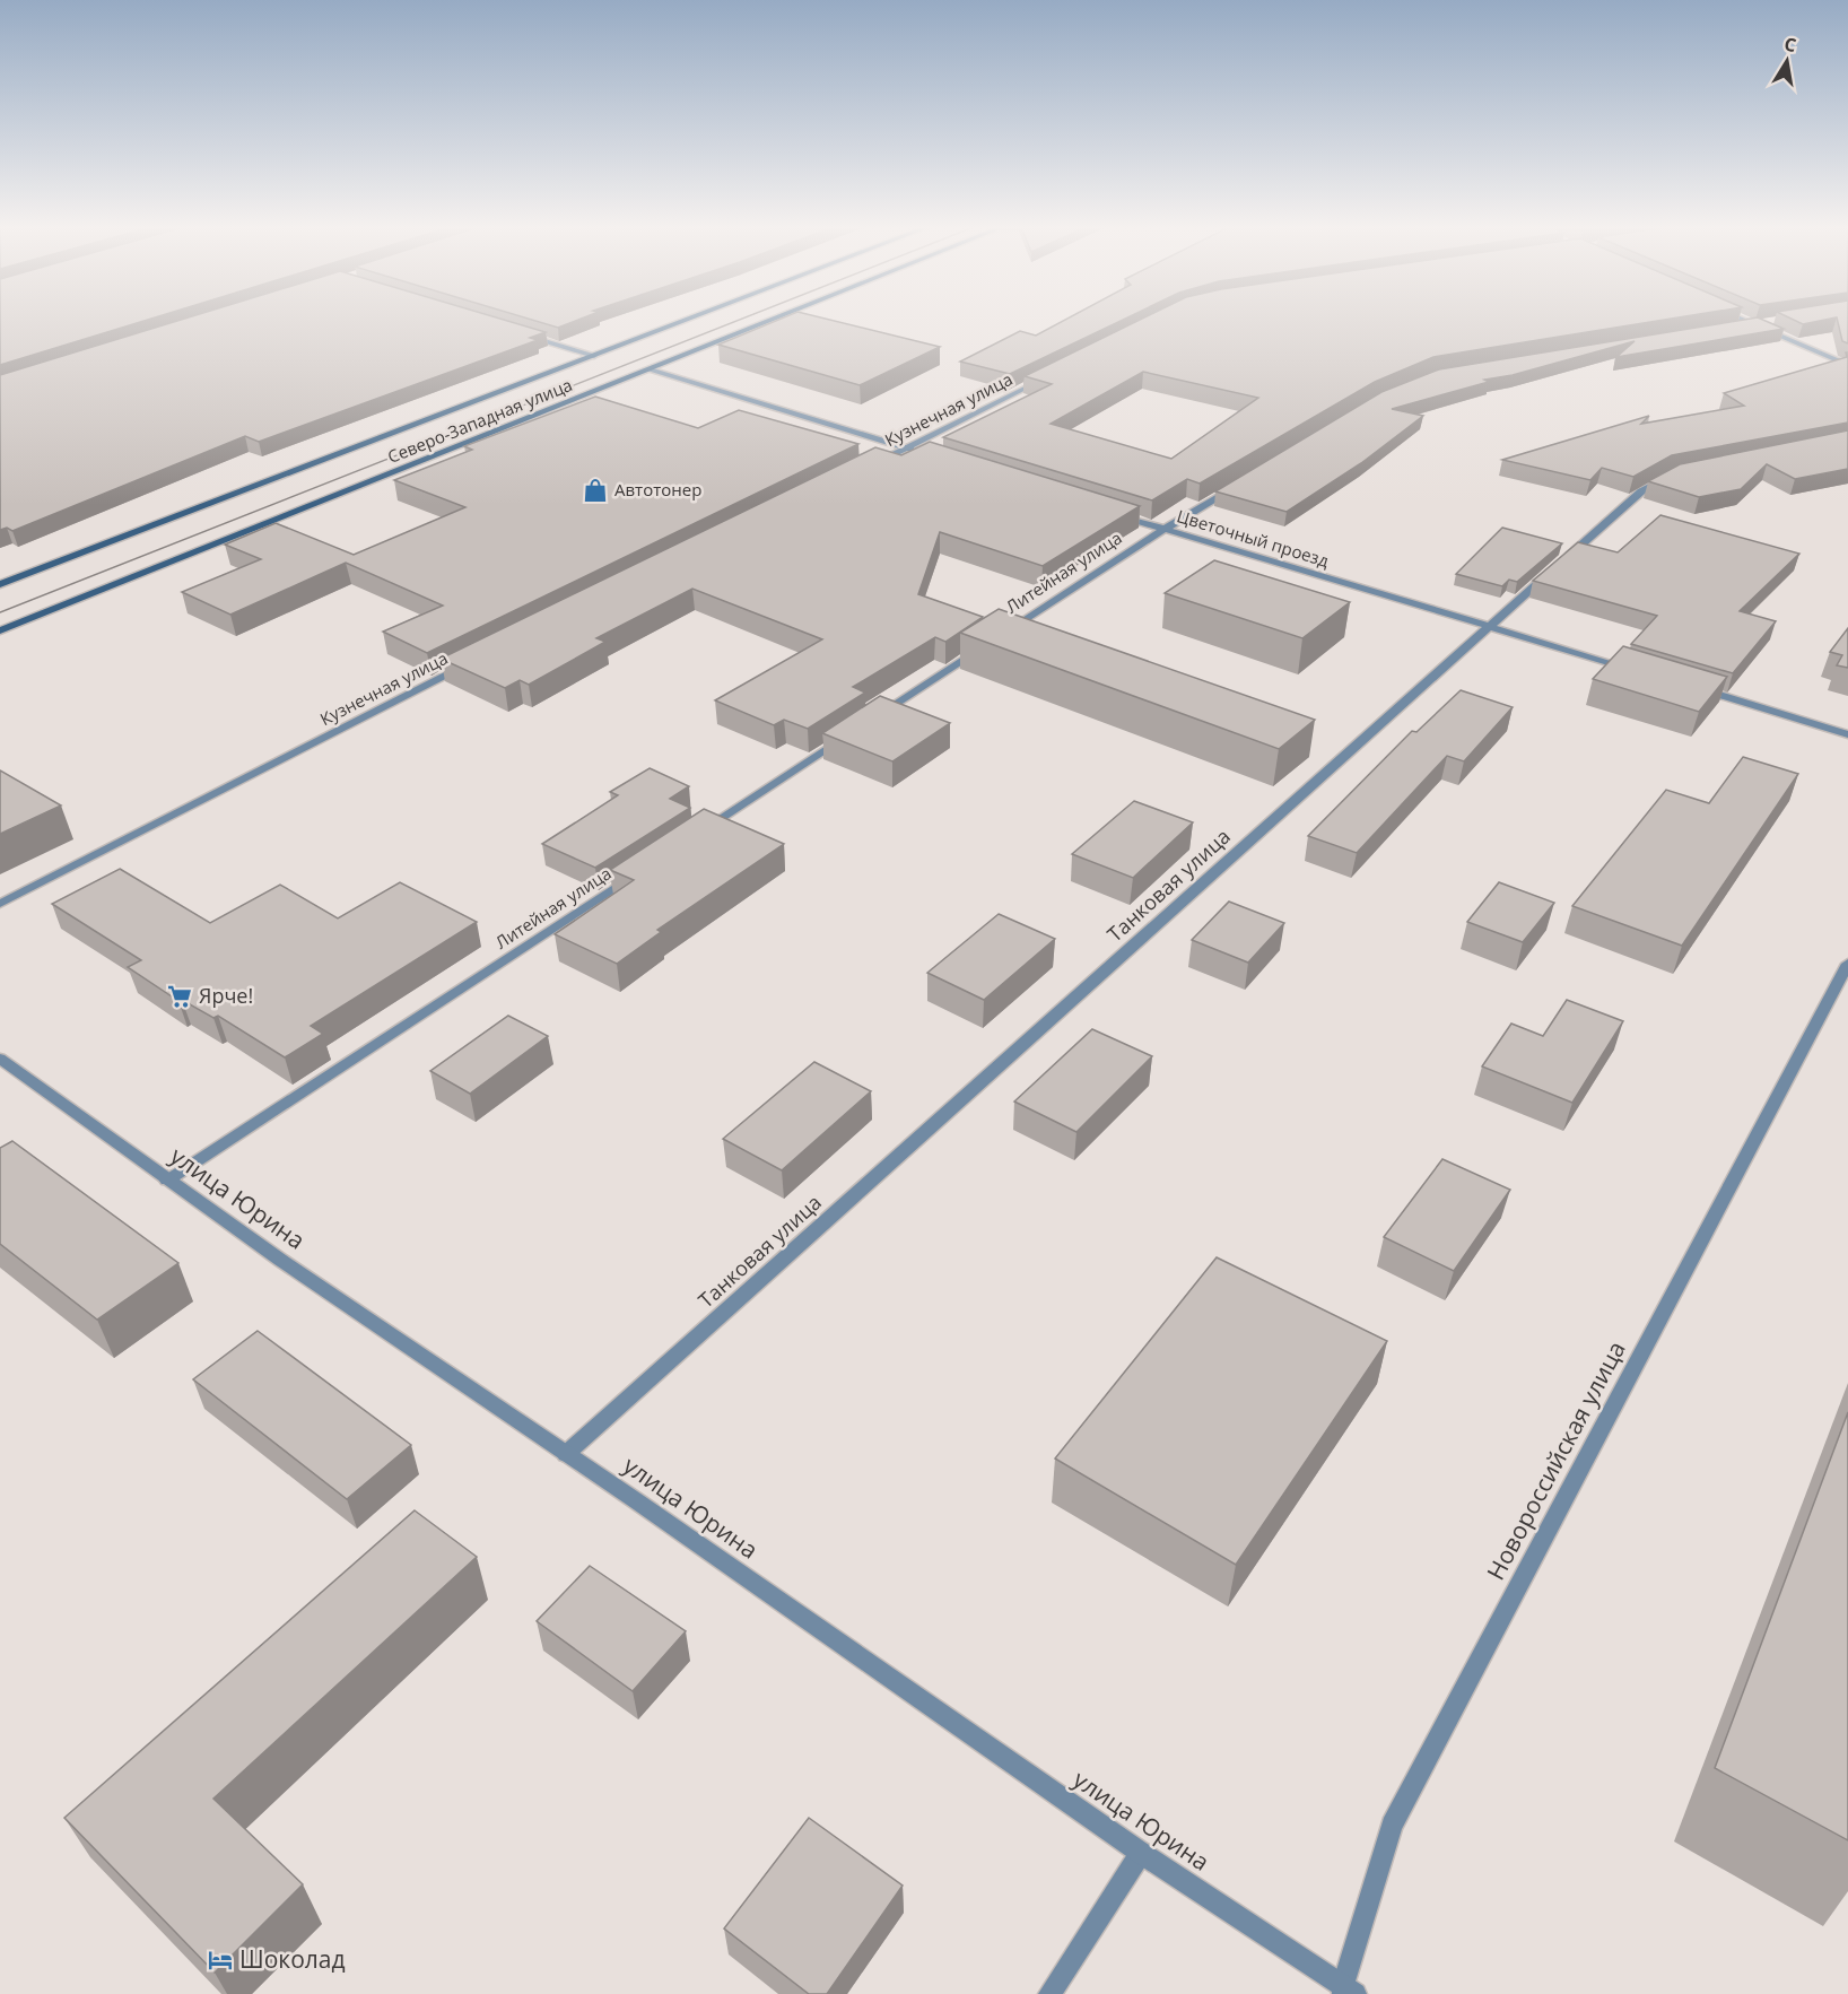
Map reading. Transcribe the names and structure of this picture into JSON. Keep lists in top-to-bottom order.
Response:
{
  "streets": {
    "main road": ["Северо-Западная улица"],
    "street": [
      "Кузнечная улица",
      "Цветочный проезд",
      "Литейная улица",
      "Танковая улица",
      "улица Юрина",
      "Новороссийская улица"
    ]
  },
  "crossings": [
    ["Цветочный проезд", "Литейная улица"],
    ["Цветочный проезд", "Танковая улица"],
    ["Литейная улица", "улица Юрина"],
    ["Танковая улица", "улица Юрина"],
    ["улица Юрина", "Новороссийская улица"]
  ],
  "places": {
    "shop": ["Автотонер"],
    "supermarket": ["Ярче!"],
    "hotel": ["Шоколад"]
  },
  "north": "top"
}
